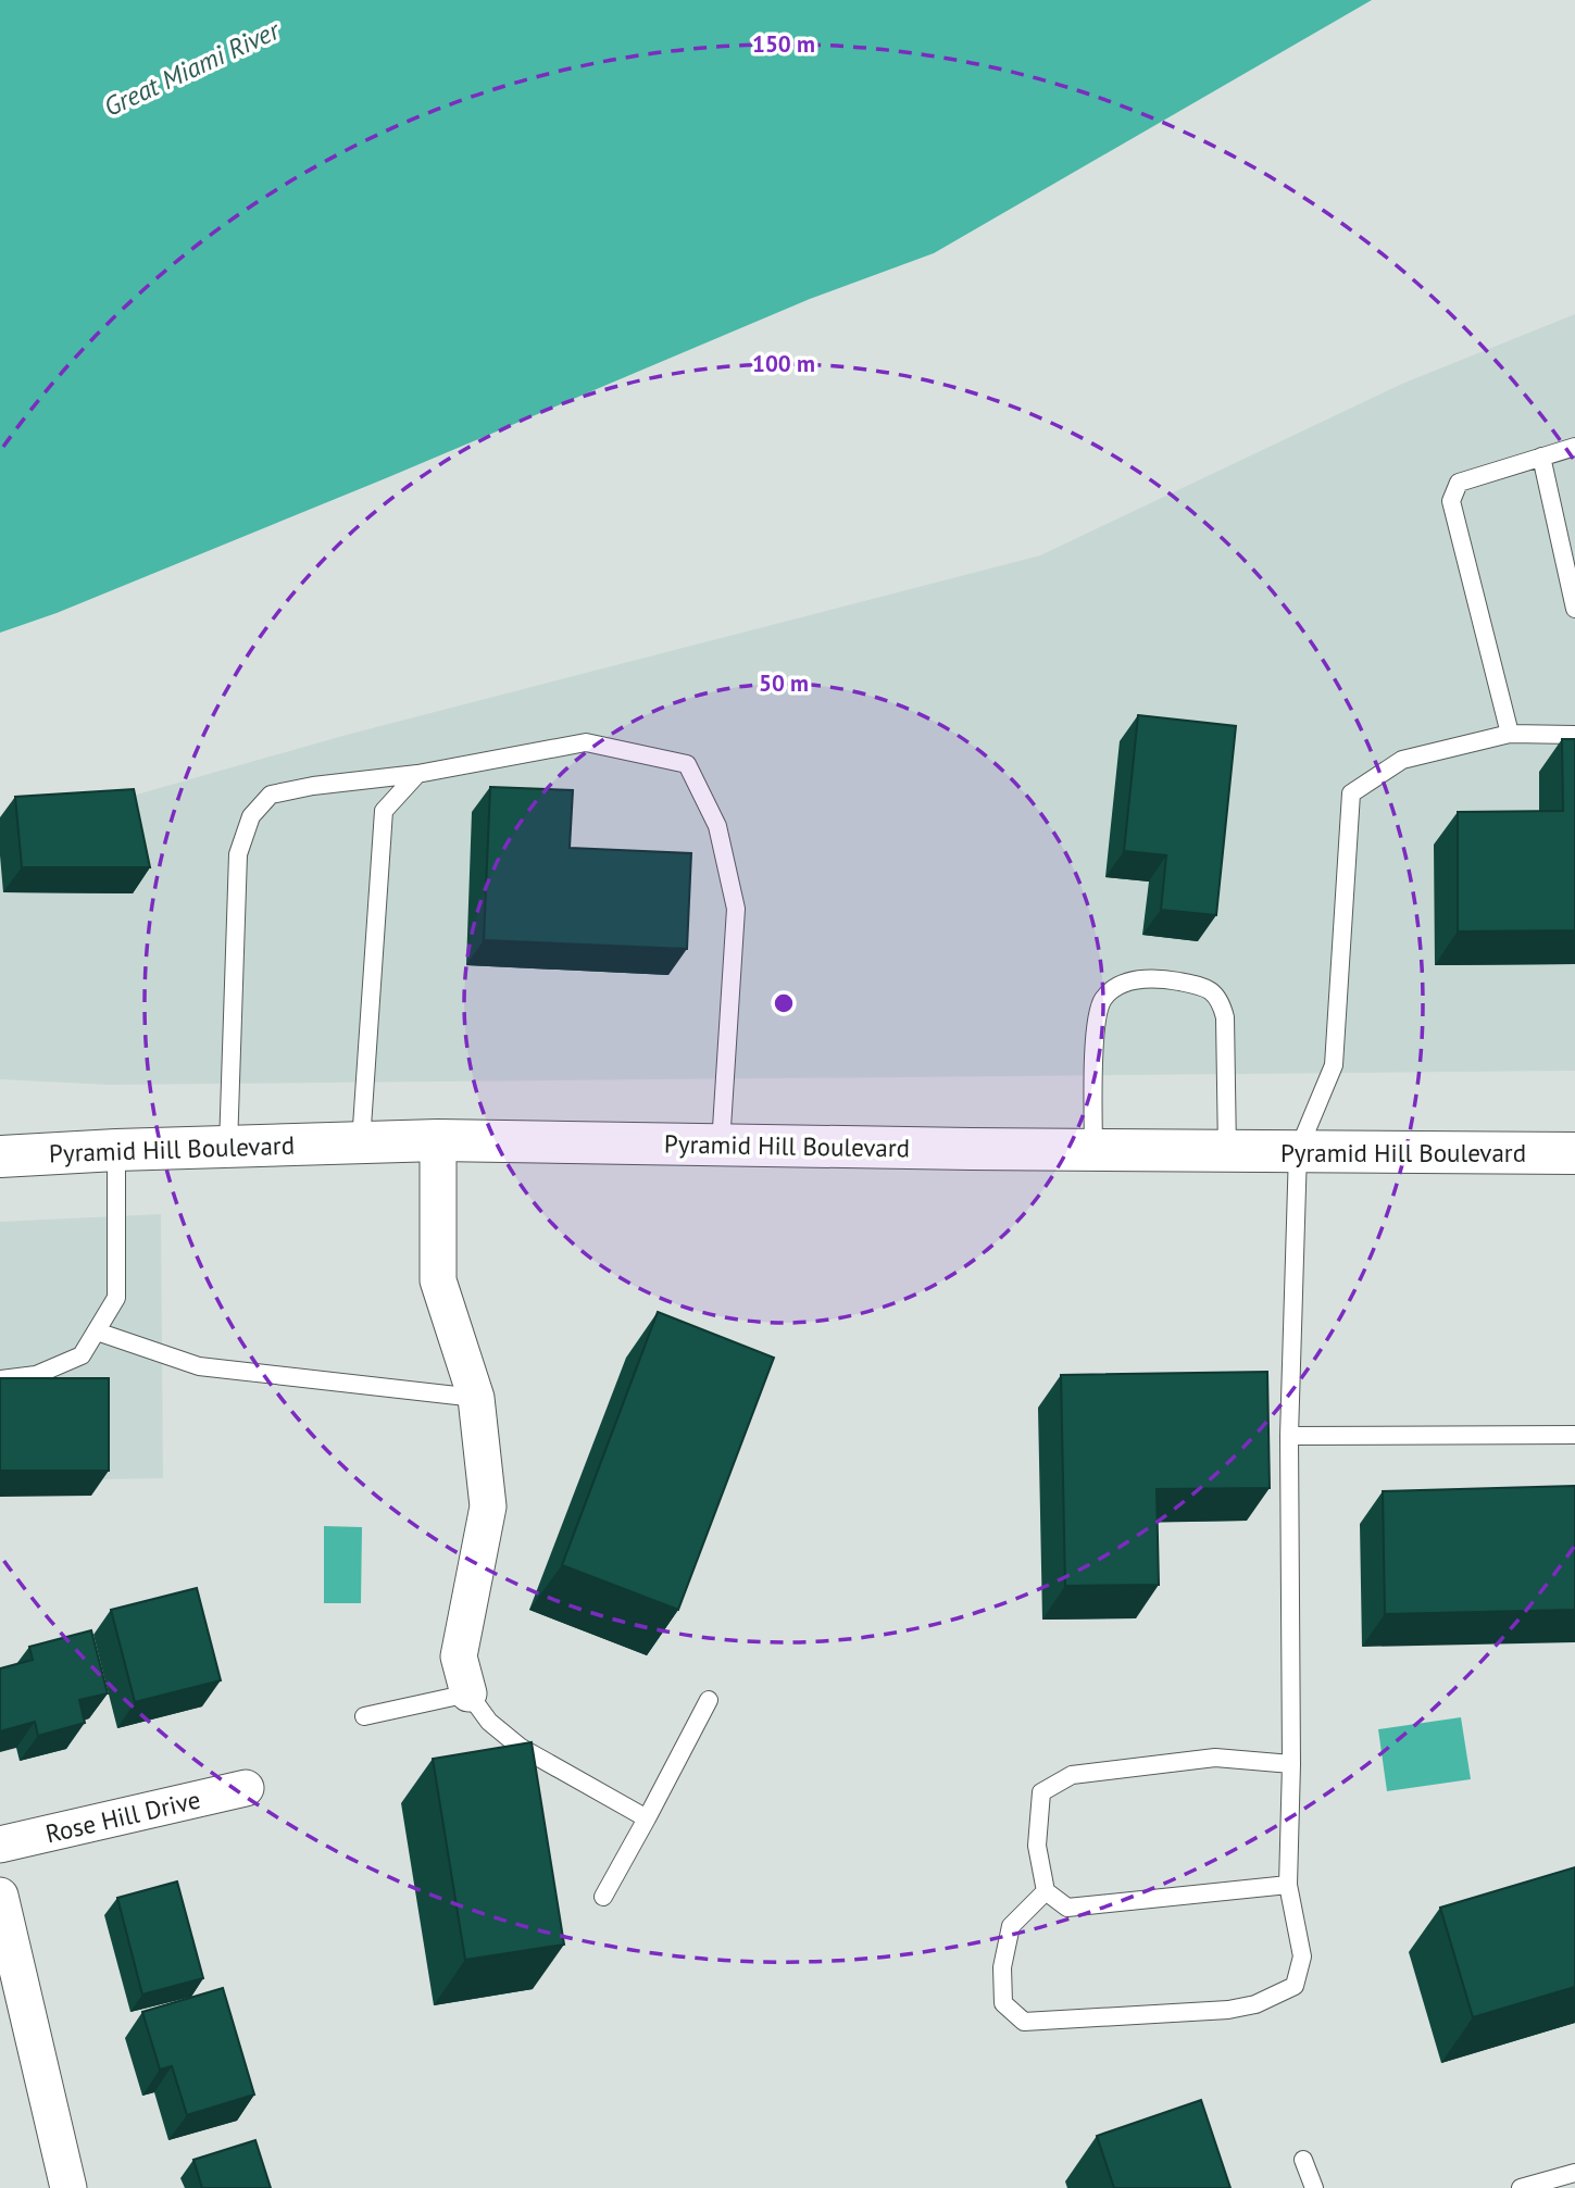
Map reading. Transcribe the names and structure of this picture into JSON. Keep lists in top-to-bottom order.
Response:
{
  "streets": {
    "main road": ["Pyramid Hill Boulevard"],
    "street": ["Rose Hill Drive"]
  },
  "water": ["Great Miami River"],
  "rings": ["150 m", "100 m", "50 m"]
}
